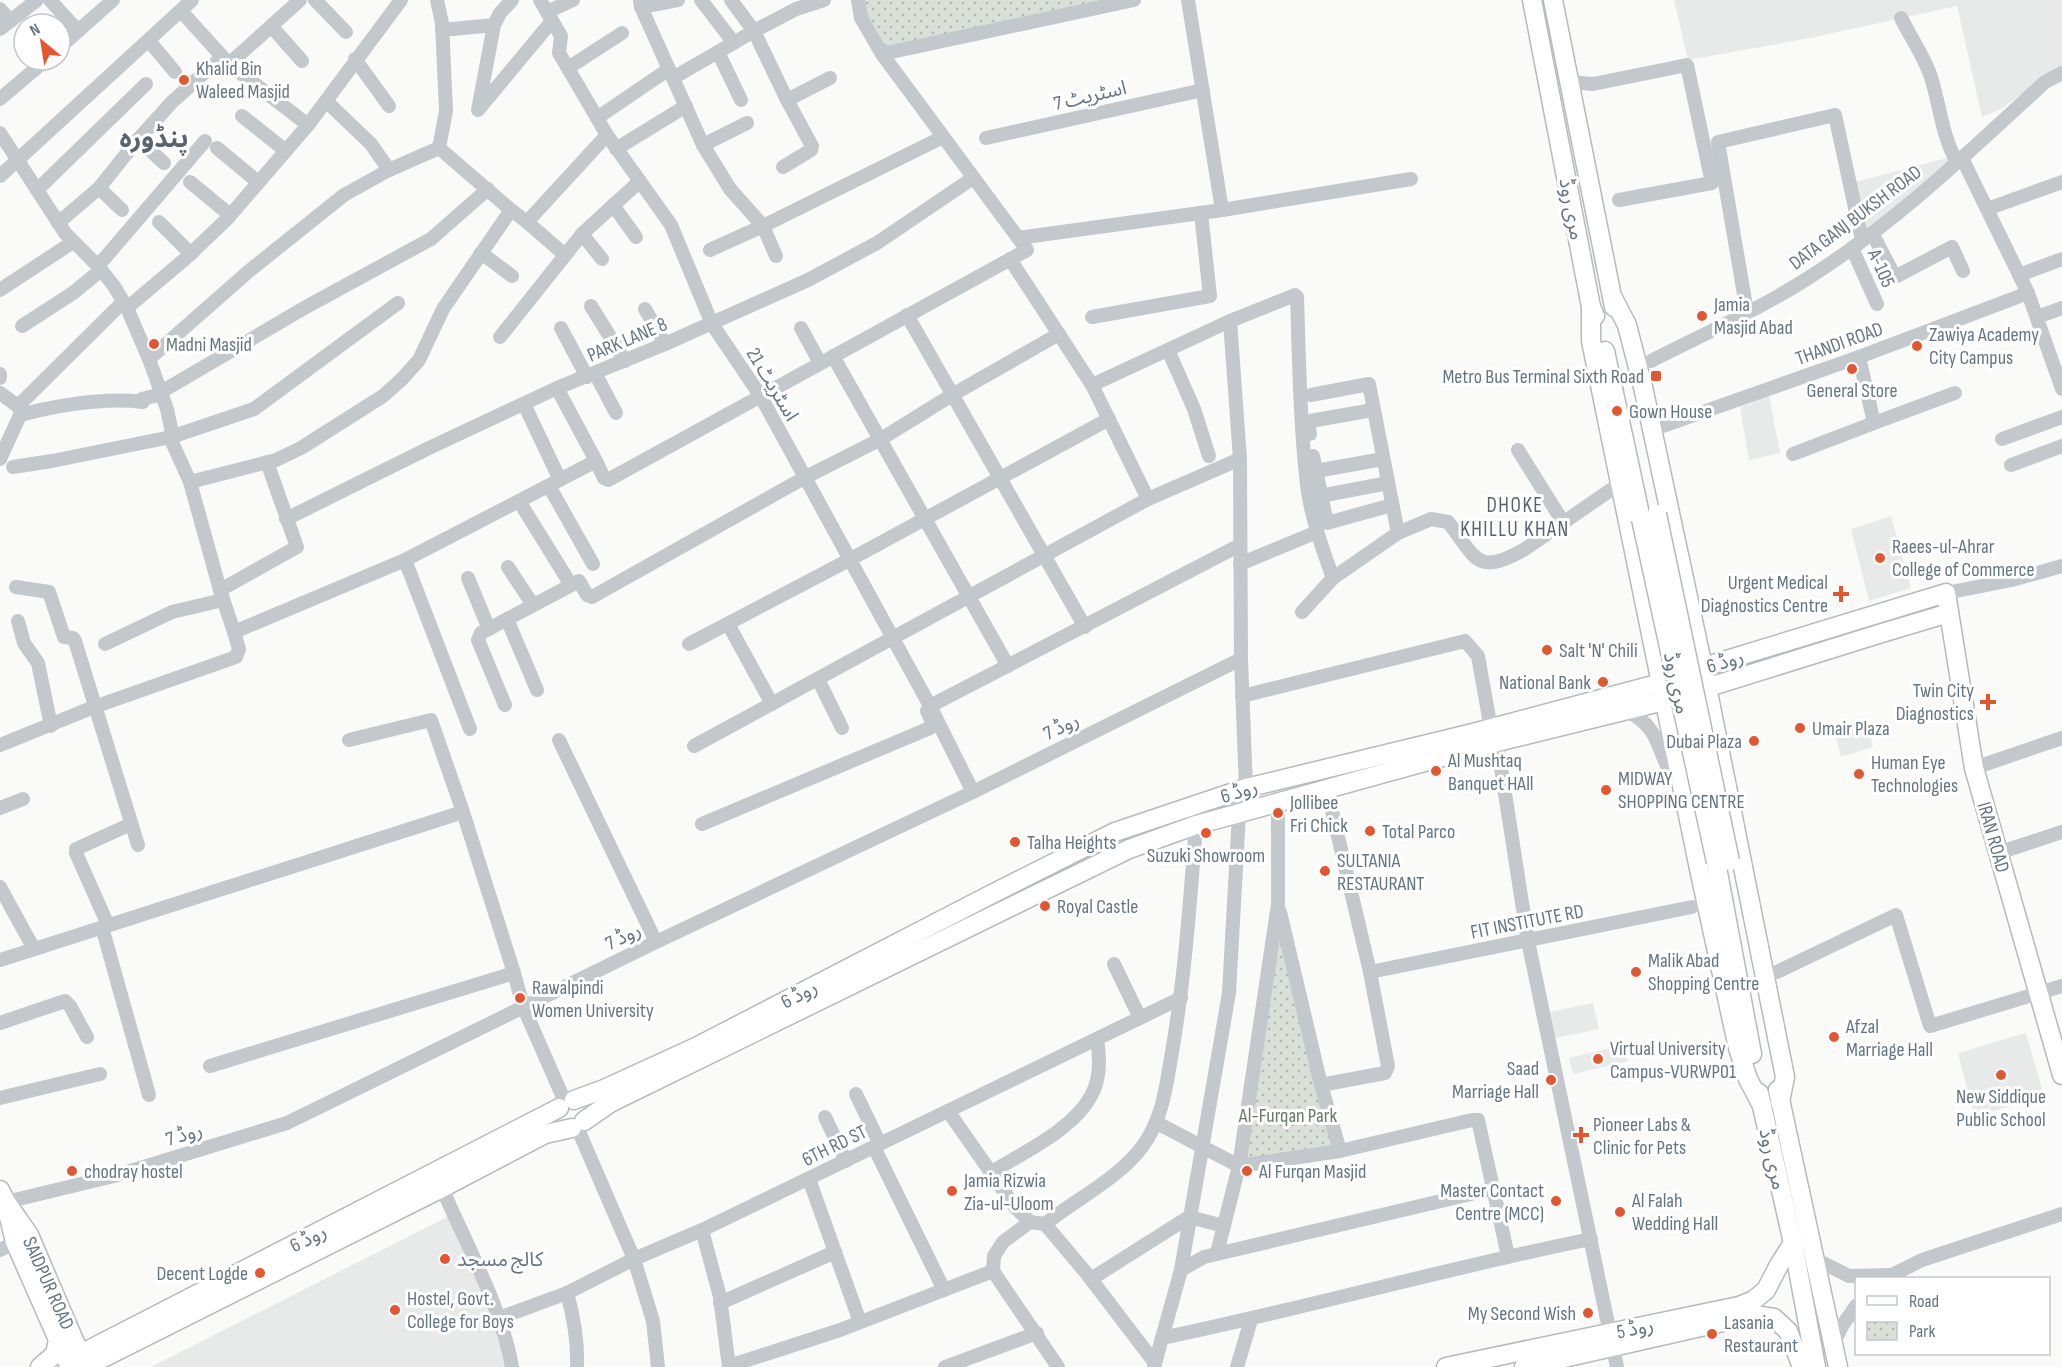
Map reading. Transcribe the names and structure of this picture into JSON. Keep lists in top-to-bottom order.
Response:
{
  "streets": {
    "main road": [
      "مری روڈ",
      "روڈ 6",
      "IRAN ROAD",
      "SAIDPUR ROAD",
      "روڈ 5"
    ],
    "street": [
      "اسٹریٹ 7",
      "DATA GANJ BUKSH ROAD",
      "A-105",
      "PARK LANE 8",
      "THANDI ROAD",
      "اسٹریٹ 21",
      "روڈ 7",
      "FIT INSTITUTE RD",
      "6TH RD ST"
    ]
  },
  "crossings": [
    ["مری روڈ", "روڈ 5"],
    ["DATA GANJ BUKSH ROAD", "A-105"],
    ["PARK LANE 8", "اسٹریٹ 21"],
    ["اسٹریٹ 21", "روڈ 7"],
    ["روڈ 6", "IRAN ROAD"],
    ["روڈ 6", "SAIDPUR ROAD"],
    ["روڈ 7", "SAIDPUR ROAD"]
  ],
  "districts": ["پنڈورہ", "DHOKE KHILLU KHAN"],
  "parks": ["Al-Furqan Park"],
  "places": {
    "other": [
      "Khalid Bin Waleed Masjid",
      "Jamia Masjid Abad",
      "Madni Masjid",
      "Zawiya Academy City Campus",
      "General Store",
      "Gown House",
      "Raees-ul-Ahrar College of Commerce",
      "Salt 'N' Chili",
      "National Bank",
      "Umair Plaza",
      "Dubai Plaza",
      "Al Mushtaq Banquet HAll",
      "Human Eye Technologies",
      "MIDWAY SHOPPING CENTRE",
      "Jollibee Fri Chick",
      "Total Parco",
      "Suzuki Showroom",
      "Talha Heights",
      "SULTANIA RESTAURANT",
      "Royal Castle",
      "Malik Abad Shopping Centre",
      "Rawalpindi Women University",
      "Afzal Marriage Hall",
      "Virtual University Campus-VURWP01",
      "New Siddique Public School",
      "Saad Marriage Hall",
      "chodray hostel",
      "Al Furqan Masjid",
      "Jamia Rizwia Zia-ul-Uloom",
      "Master Contact Centre (MCC)",
      "Al Falah Wedding Hall",
      "کالج مسجد",
      "Decent Logde",
      "Hostel, Govt. College for Boys",
      "My Second Wish",
      "Lasania Restaurant"
    ],
    "transit": ["Metro Bus Terminal Sixth Road"],
    "health": ["Urgent Medical Diagnostics Centre", "Twin City Diagnostics", "Pioneer Labs & Clinic for Pets"]
  },
  "legend": ["Road", "Park"],
  "north": "top left"
}
